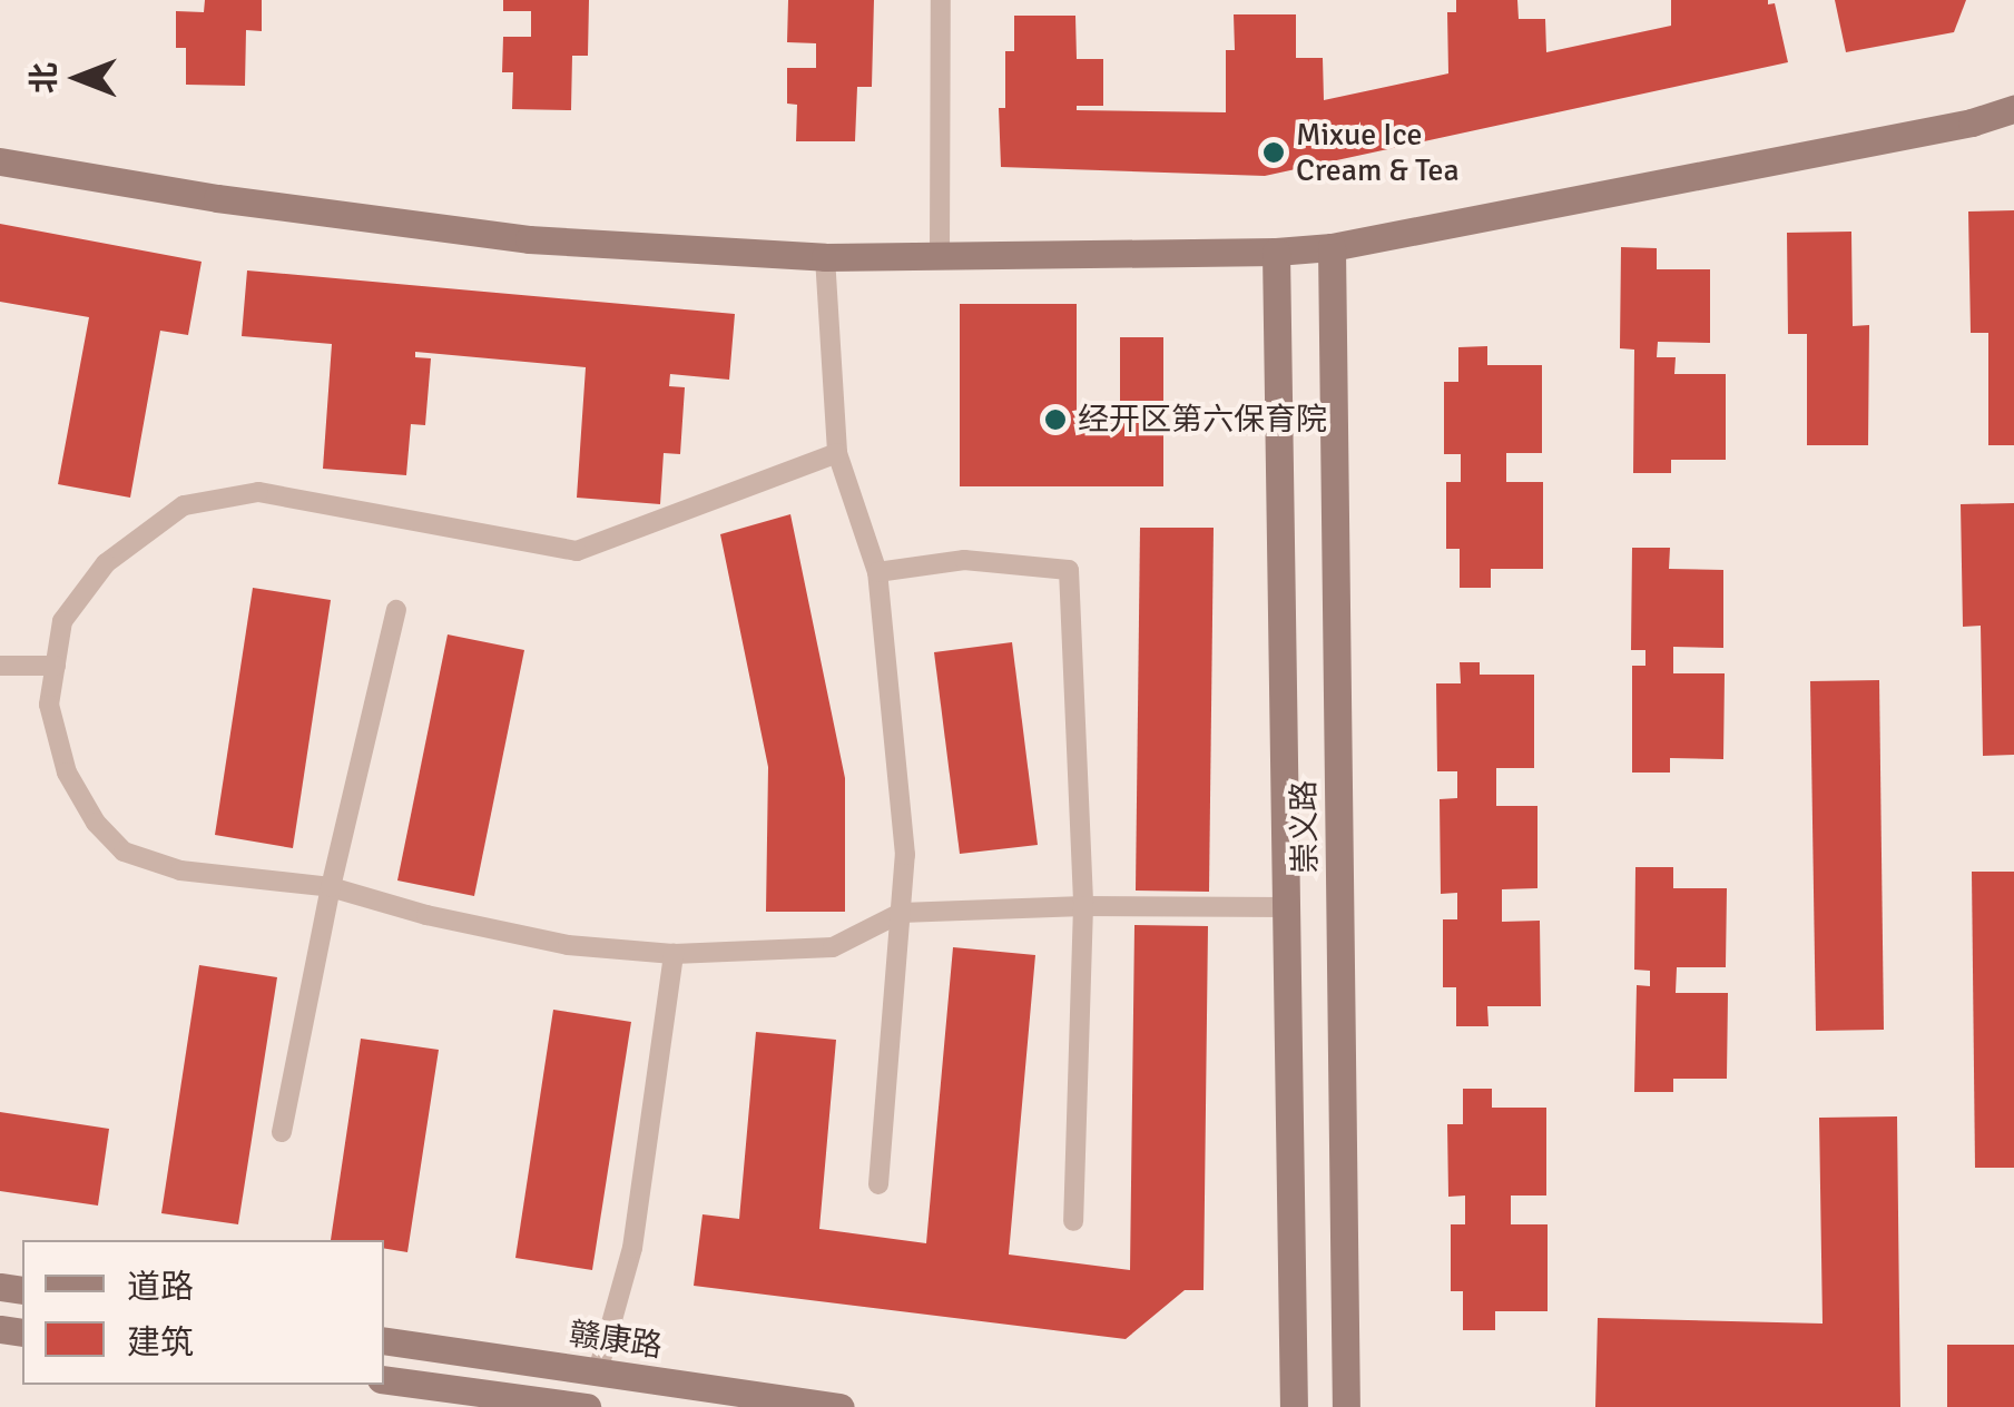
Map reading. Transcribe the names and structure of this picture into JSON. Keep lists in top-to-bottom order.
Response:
{
  "streets": {
    "main road": ["崇义路", "赣康路"]
  },
  "places": ["Mixue Ice Cream & Tea", "经开区第六保育院"],
  "legend": ["道路", "建筑"],
  "north": "left"
}
